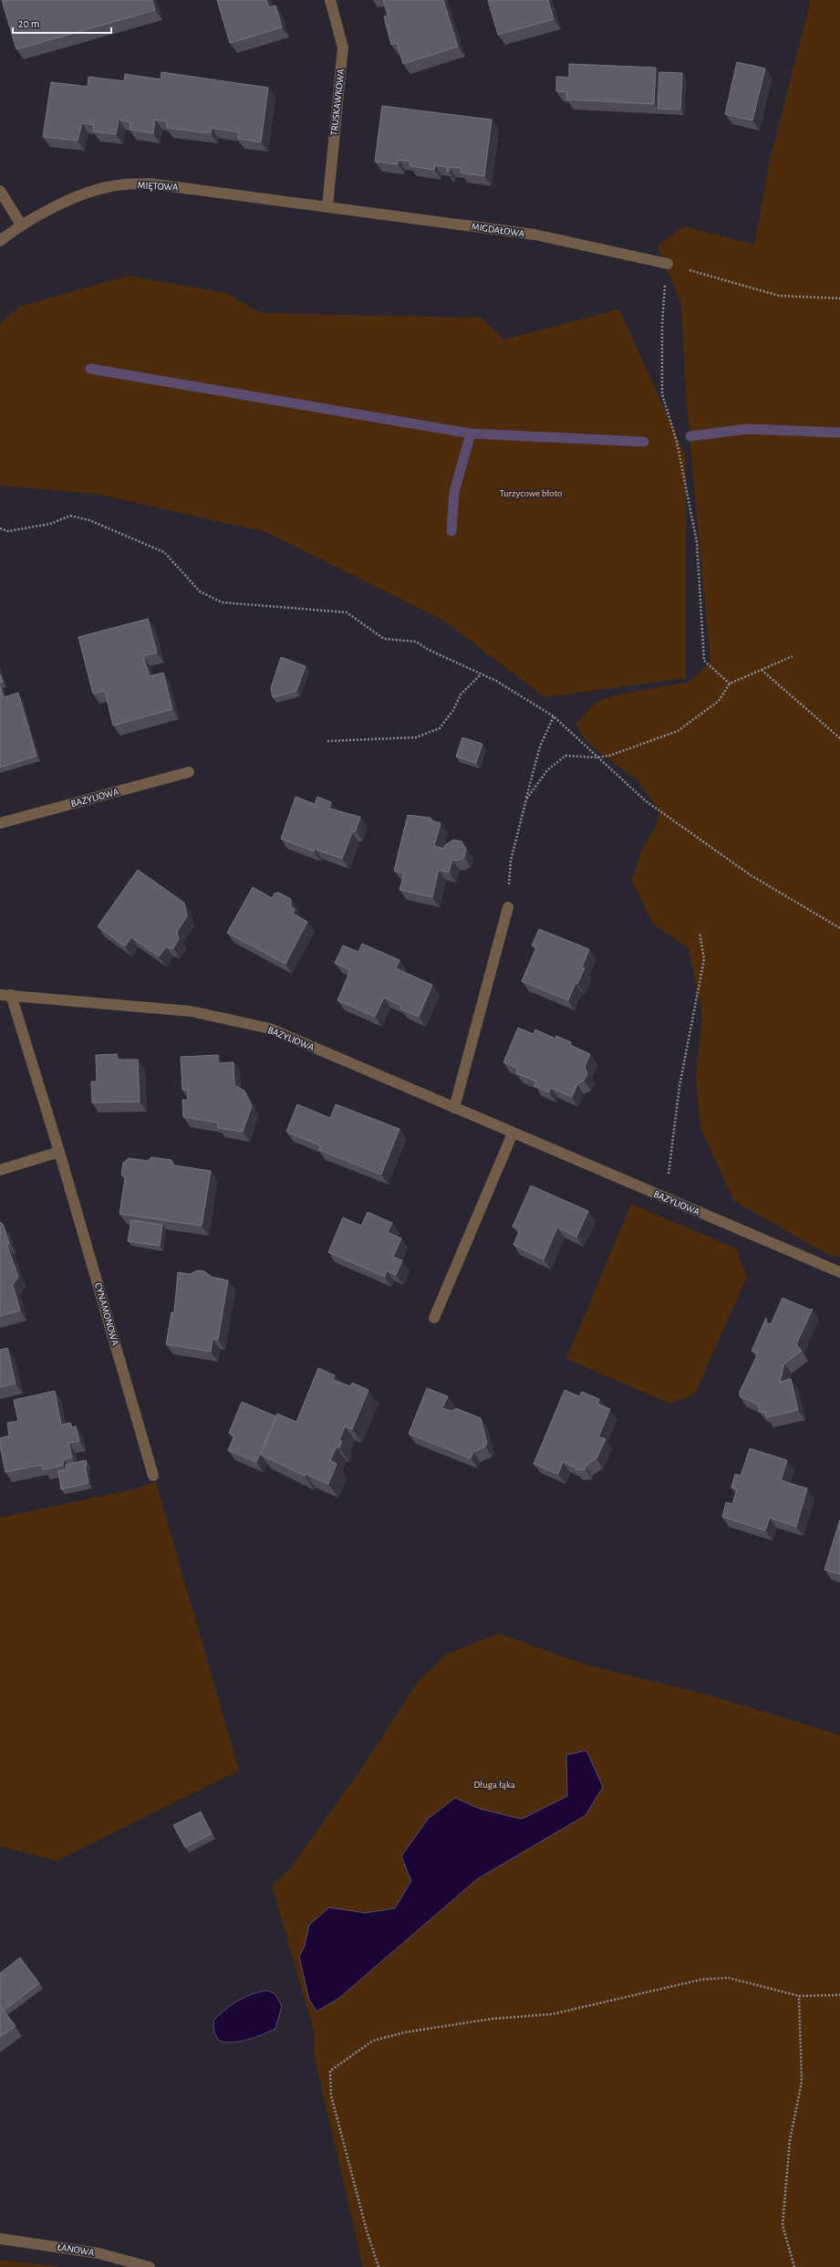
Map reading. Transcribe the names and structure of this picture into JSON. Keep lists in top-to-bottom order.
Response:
{
  "streets": {
    "street": [
      "TRUSKAWKOWA",
      "MIĘTOWA",
      "MIGDAŁOWA",
      "BAZYLIOWA",
      "CYNAMONOWA",
      "ŁANOWA"
    ]
  },
  "crossings": [
    ["TRUSKAWKOWA", "MIĘTOWA"],
    ["TRUSKAWKOWA", "MIGDAŁOWA"],
    ["MIĘTOWA", "MIGDAŁOWA"],
    ["BAZYLIOWA", "CYNAMONOWA"]
  ],
  "parks": ["Turzycowe błoto", "Długa łąka"],
  "scale_bar": "20 m"
}
